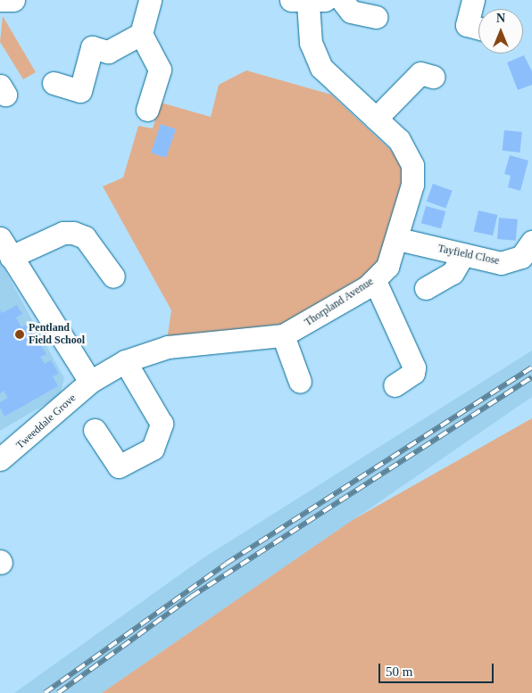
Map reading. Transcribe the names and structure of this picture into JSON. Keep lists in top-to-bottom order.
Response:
{
  "streets": {
    "street": ["Tayfield Close", "Thorpland Avenue", "Tweeddale Grove"]
  },
  "crossings": [
    ["Tayfield Close", "Thorpland Avenue"],
    ["Thorpland Avenue", "Tweeddale Grove"]
  ],
  "places": ["Pentland Field School"],
  "scale_bar": "50 m",
  "north": "top"
}
